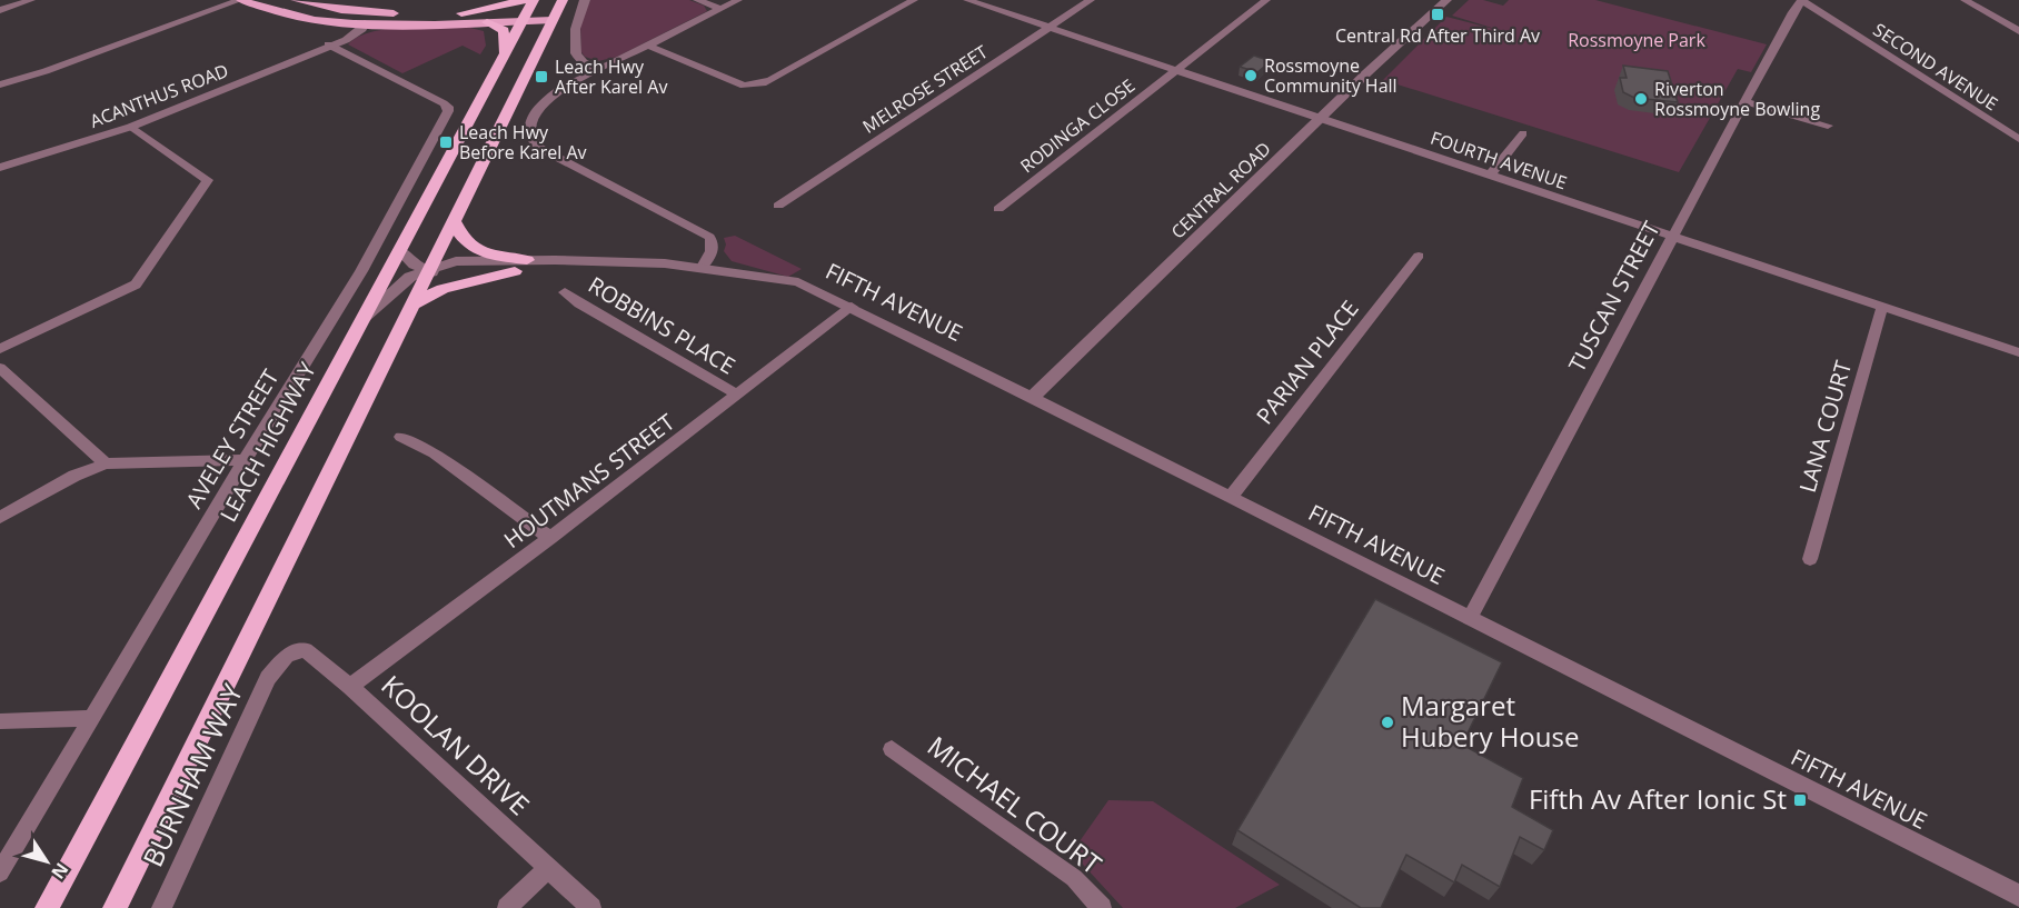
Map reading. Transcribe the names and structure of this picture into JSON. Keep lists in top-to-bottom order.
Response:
{
  "streets": {
    "highway": ["LEACH HIGHWAY"],
    "street": [
      "SECOND AVENUE",
      "MELROSE STREET",
      "ACANTHUS ROAD",
      "RODINGA CLOSE",
      "FOURTH AVENUE",
      "CENTRAL ROAD",
      "TUSCAN STREET",
      "FIFTH AVENUE",
      "ROBBINS PLACE",
      "PARIAN PLACE",
      "LANA COURT",
      "AVELEY STREET",
      "HOUTMANS STREET",
      "KOOLAN DRIVE",
      "BURNHAM WAY",
      "MICHAEL COURT"
    ]
  },
  "crossings": [
    ["SECOND AVENUE", "TUSCAN STREET"],
    ["MELROSE STREET", "FOURTH AVENUE"],
    ["ACANTHUS ROAD", "AVELEY STREET"],
    ["RODINGA CLOSE", "FOURTH AVENUE"],
    ["FOURTH AVENUE", "CENTRAL ROAD"],
    ["FOURTH AVENUE", "TUSCAN STREET"],
    ["FOURTH AVENUE", "LANA COURT"],
    ["CENTRAL ROAD", "FIFTH AVENUE"],
    ["TUSCAN STREET", "FIFTH AVENUE"],
    ["FIFTH AVENUE", "PARIAN PLACE"],
    ["FIFTH AVENUE", "LEACH HIGHWAY"],
    ["FIFTH AVENUE", "HOUTMANS STREET"],
    ["ROBBINS PLACE", "HOUTMANS STREET"],
    ["HOUTMANS STREET", "KOOLAN DRIVE"],
    ["KOOLAN DRIVE", "BURNHAM WAY"]
  ],
  "parks": ["Rossmoyne Park"],
  "places": {
    "transit": [
      "Central Rd After Third Av",
      "Leach Hwy After Karel Av",
      "Leach Hwy Before Karel Av",
      "Fifth Av After Ionic St"
    ],
    "other": ["Rossmoyne Community Hall", "Riverton Rossmoyne Bowling", "Margaret Hubery House"]
  },
  "north": "bottom right"
}
